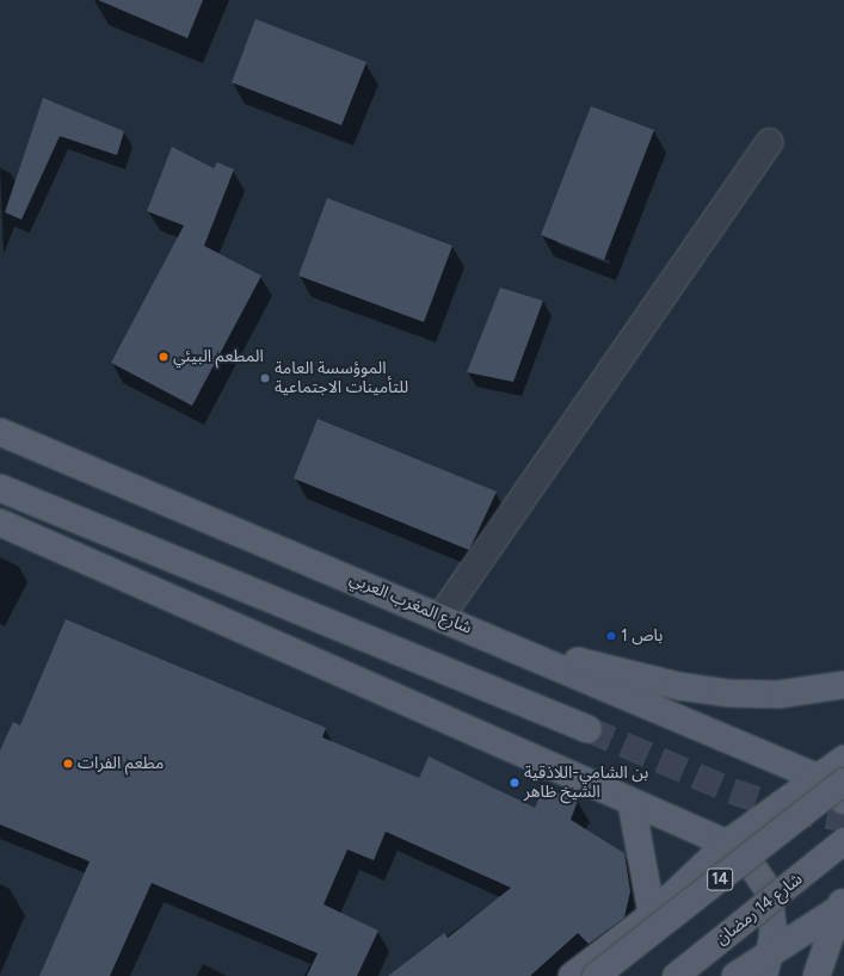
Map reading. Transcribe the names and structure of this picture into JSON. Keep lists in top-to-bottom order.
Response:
{
  "streets": {
    "main road": ["شارع المغرب العربي", "14", "شارع 14 رمضان"]
  },
  "crossings": [
    ["شارع المغرب العربي", "14"]
  ],
  "places": [
    "المطعم البيئي",
    "الموؤسسة العامة للتأمينات الاجتماعية",
    "باص 1",
    "مطعم الفرات",
    "بن الشامي-اللاذقية الشيخ ظاهر"
  ]
}
